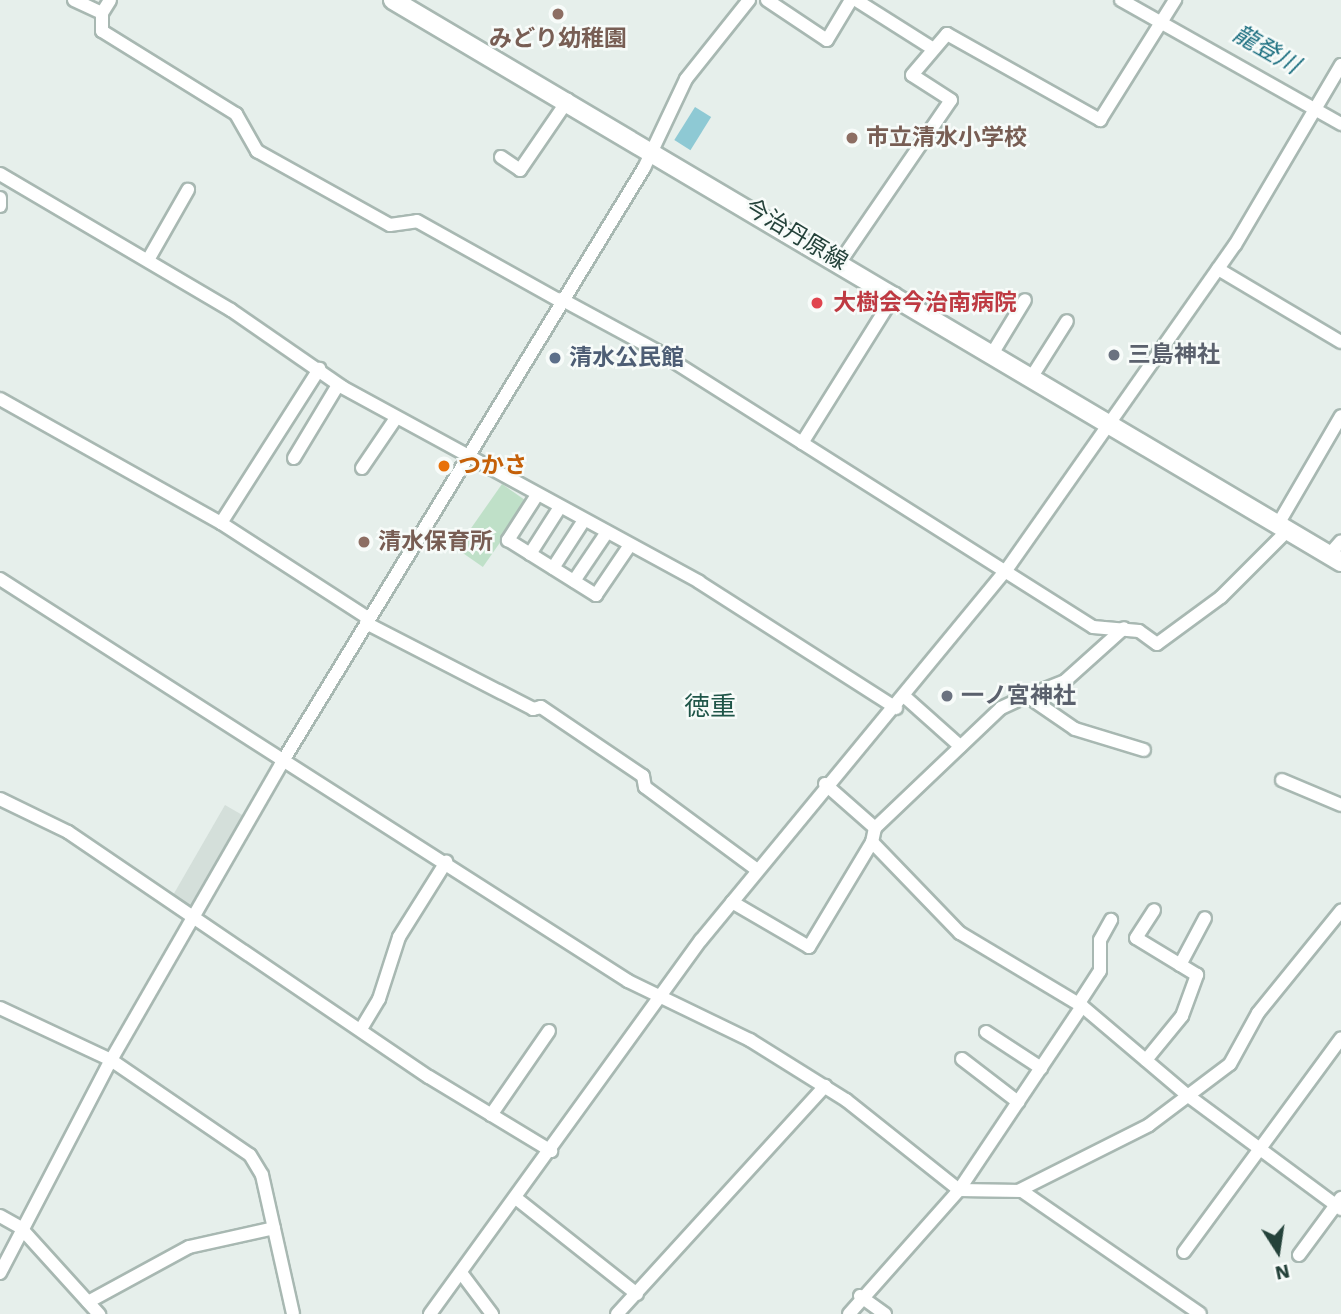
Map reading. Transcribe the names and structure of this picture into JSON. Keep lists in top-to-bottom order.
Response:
{
  "streets": {
    "main road": ["今治丹原線"]
  },
  "districts": ["徳重"],
  "water": ["龍登川"],
  "places": [
    "みどり幼稚園",
    "市立清水小学校",
    "大樹会今治南病院",
    "三島神社",
    "清水公民館",
    "つかさ",
    "清水保育所",
    "一ノ宮神社"
  ],
  "north": "bottom"
}
